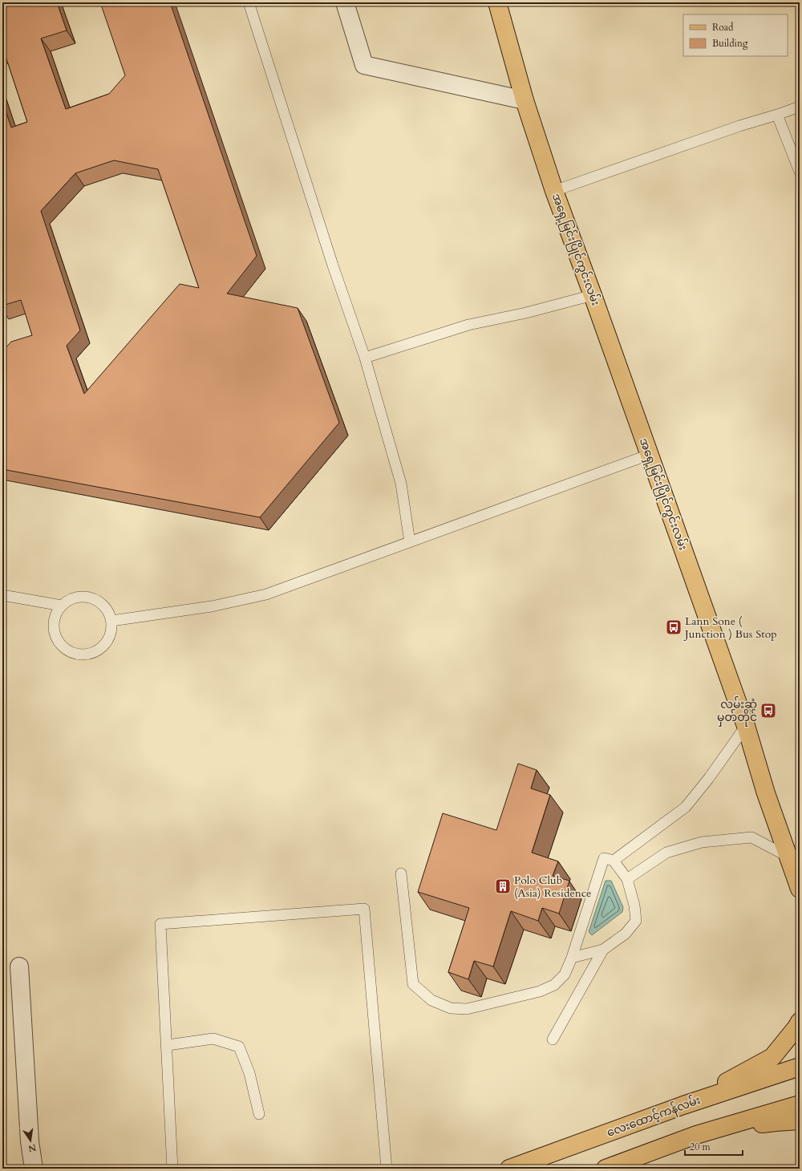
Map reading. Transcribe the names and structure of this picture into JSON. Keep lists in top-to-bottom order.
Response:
{
  "streets": {
    "main road": ["အရှေ့မြင်းပြိုင်ကွင်းလမ်း", "လေးထောင့်ကန်လမ်း"]
  },
  "places": {
    "bus stop": ["Lann Sone ( Junction ) Bus Stop", "လမ်းဆုံ မှတ်တိုင်"],
    "building": ["Polo Club (Asia) Residence"]
  },
  "legend": ["Road", "Building"],
  "scale_bar": "20 m",
  "north": "bottom"
}
